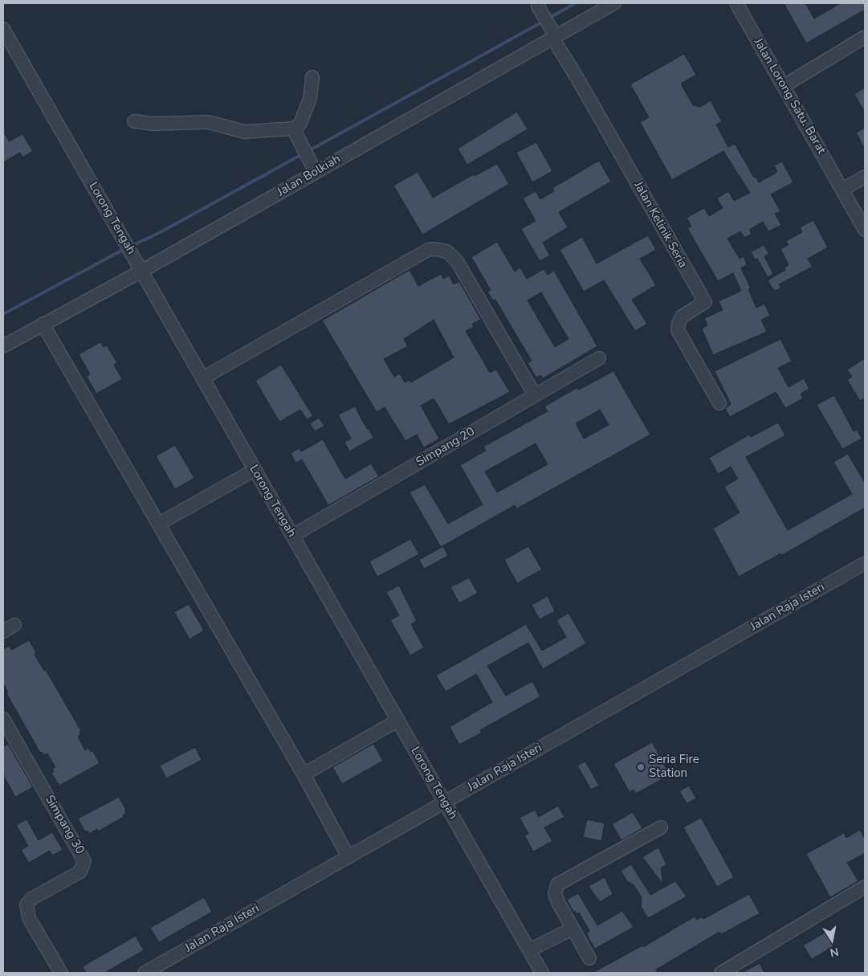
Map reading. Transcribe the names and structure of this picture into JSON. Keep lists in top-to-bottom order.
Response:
{
  "streets": {
    "street": [
      "Jalan Lorong Satu. Barat",
      "Jalan Bolkiah",
      "Lorong Tengah",
      "Jalan Kelinik Seria",
      "Simpang 20",
      "Jalan Raja Isteri",
      "Simpang 30"
    ]
  },
  "crossings": [
    ["Jalan Bolkiah", "Lorong Tengah"],
    ["Jalan Bolkiah", "Jalan Kelinik Seria"],
    ["Lorong Tengah", "Simpang 20"],
    ["Lorong Tengah", "Jalan Raja Isteri"]
  ],
  "places": ["Seria Fire Station"],
  "north": "bottom"
}
